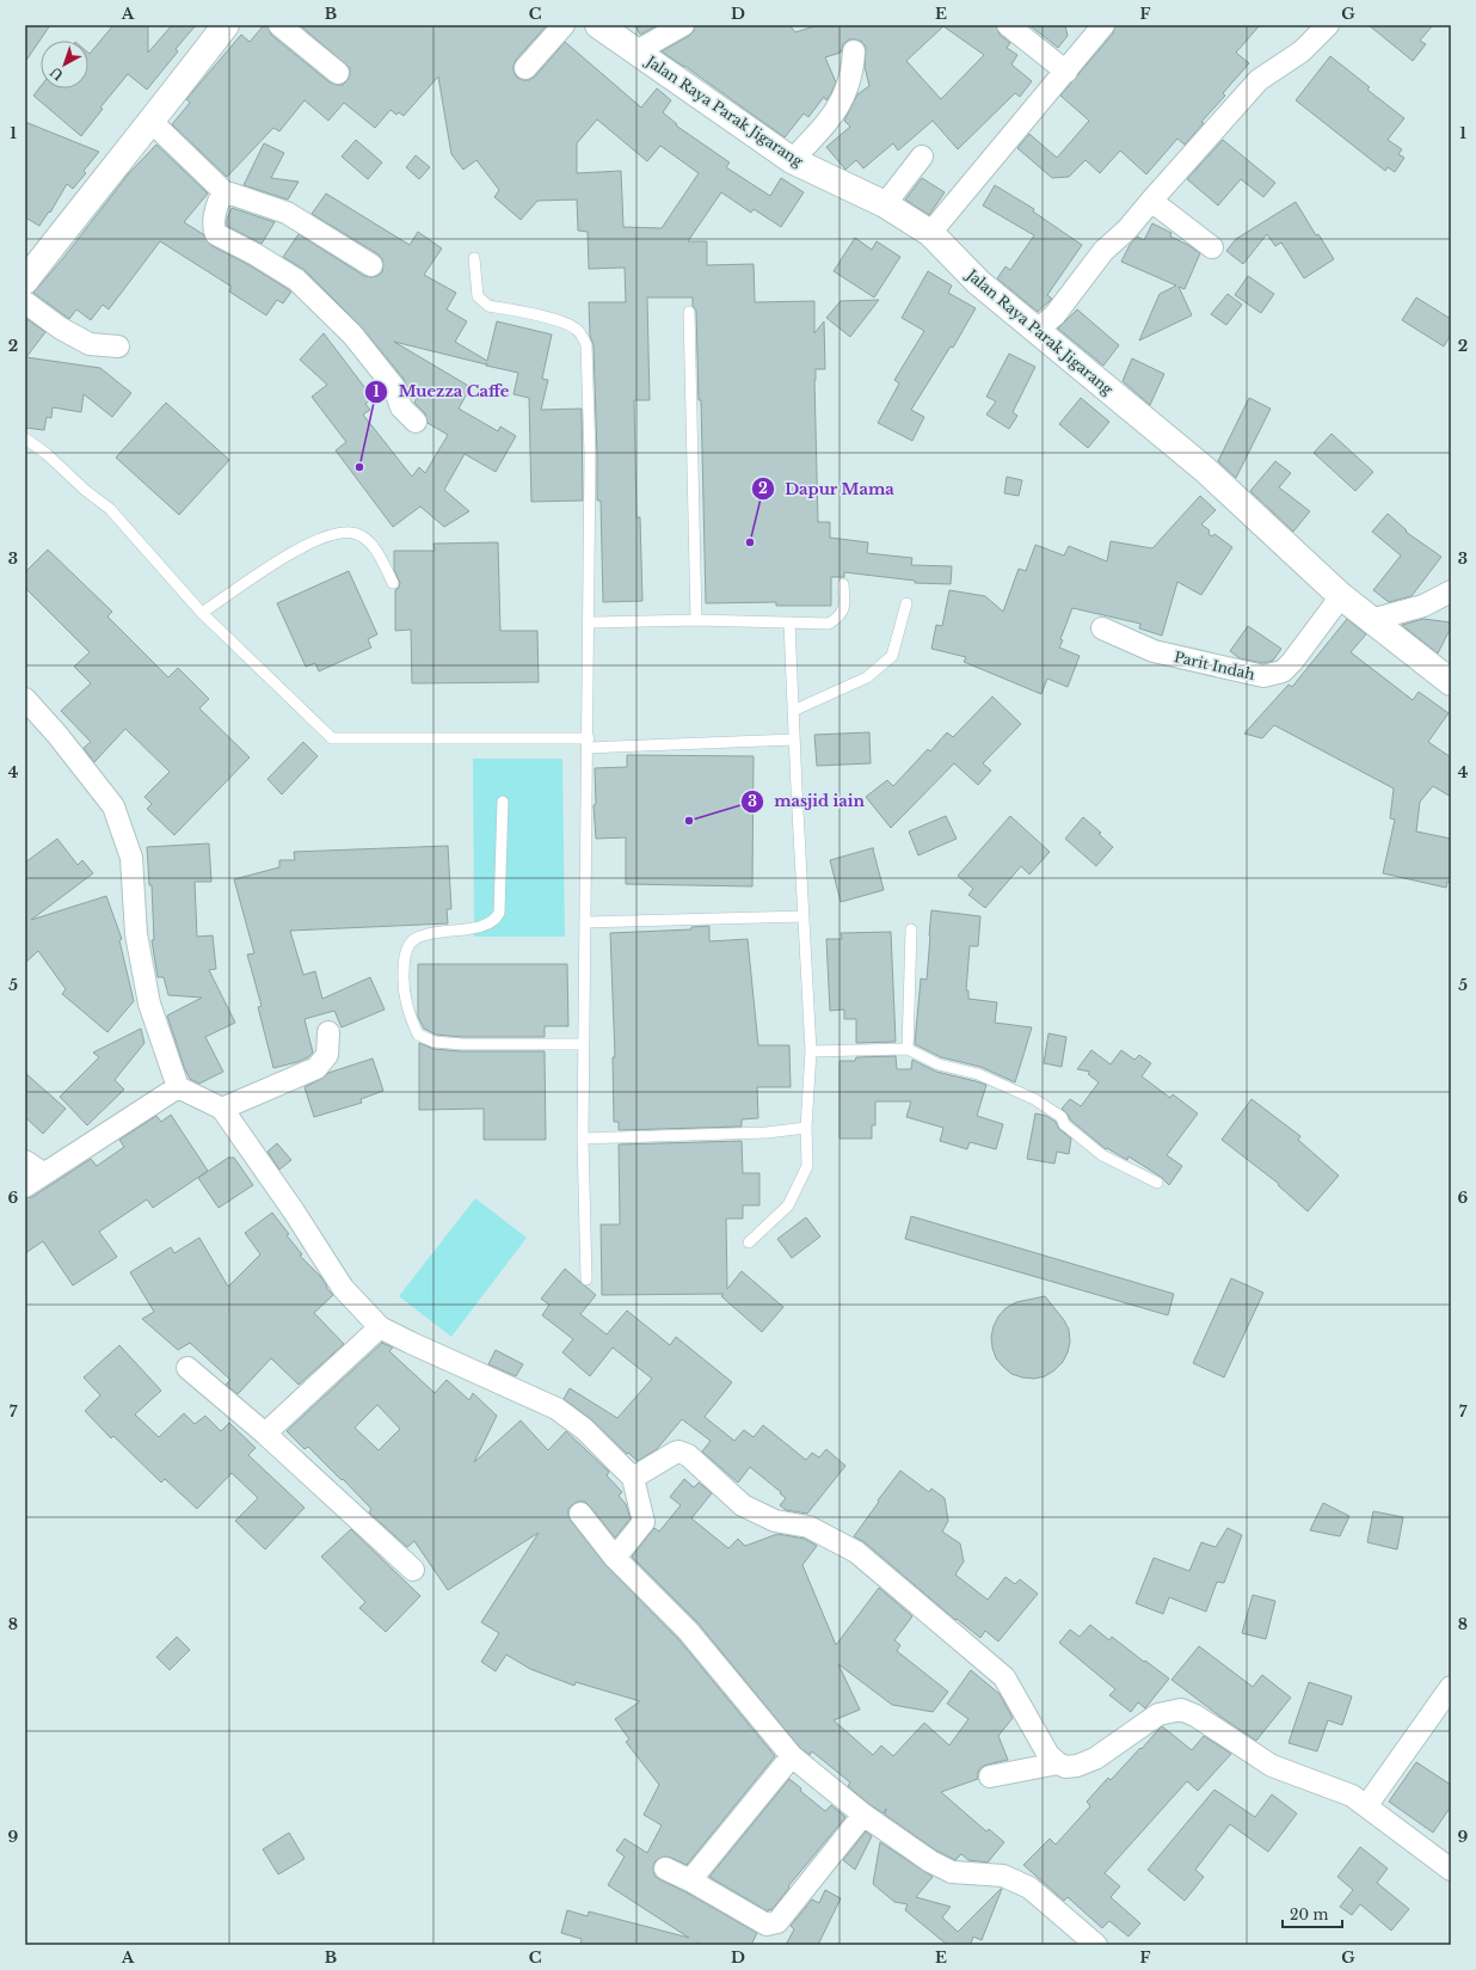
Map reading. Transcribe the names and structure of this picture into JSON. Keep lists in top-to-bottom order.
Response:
{
  "streets": {
    "street": ["Jalan Raya Parak Jigarang", "Parit Indah"]
  },
  "crossings": [
    ["Jalan Raya Parak Jigarang", "Parit Indah"]
  ],
  "places": ["Muezza Caffe", "Dapur Mama", "masjid iain"],
  "scale_bar": "20 m",
  "north": "bottom left",
  "grid": {
    "columns": [
      "A",
      "B",
      "C",
      "D",
      "E",
      "F",
      "G"
    ],
    "rows": [
      "1",
      "2",
      "3",
      "4",
      "5",
      "6",
      "7",
      "8",
      "9"
    ]
  }
}
